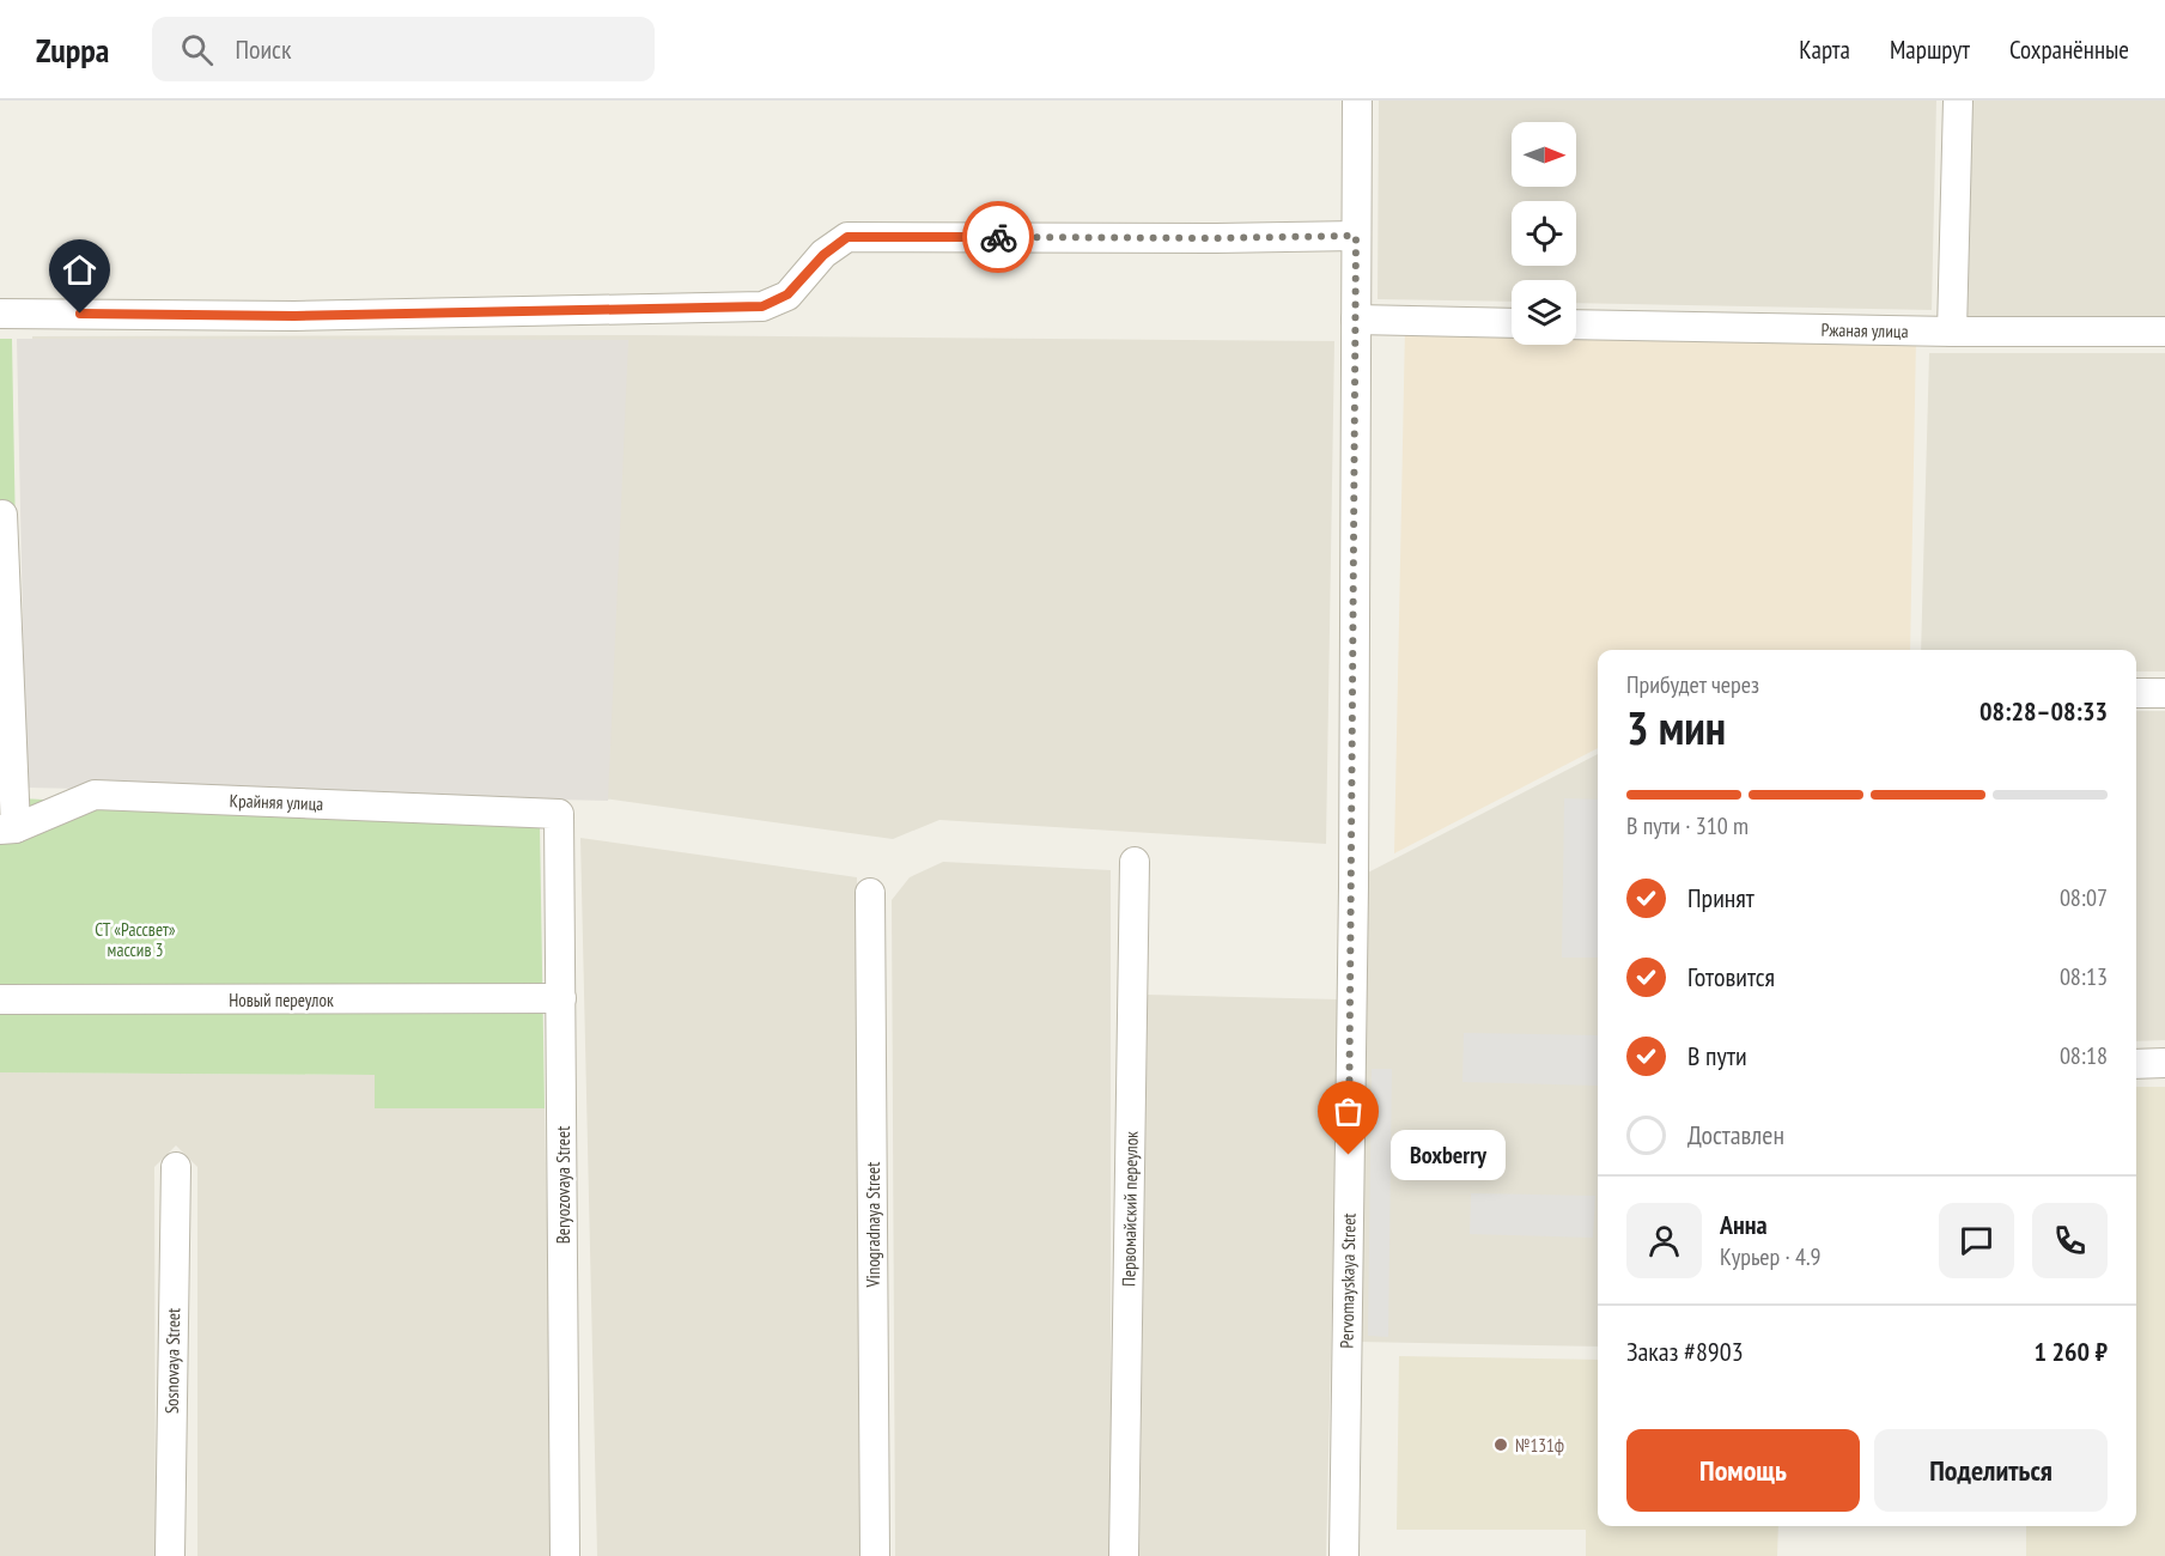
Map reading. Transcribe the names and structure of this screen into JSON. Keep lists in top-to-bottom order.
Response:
{
  "streets": {
    "street": [
      "Ржаная улица",
      "Крайняя улица",
      "Новый переулок",
      "Beryozovaya Street",
      "Первомайский переулок",
      "Vinogradnaya Street",
      "Pervomayskaya Street",
      "Sosnovaya Street"
    ]
  },
  "crossings": [
    ["Крайняя улица", "Beryozovaya Street"],
    ["Новый переулок", "Beryozovaya Street"]
  ],
  "parks": ["СТ «Рассвет» массив 3"],
  "places": ["Boxberry", "№131ф"],
  "north": "right",
  "page": {
    "header": "Zuppa",
    "search": "Поиск",
    "nav": ["Карта", "Маршрут", "Сохранённые"],
    "heading": ["3 мин", "Прибудет через", "08:28–08:33"],
    "panel": [
      "Анна",
      "Курьер · 4.9",
      "Заказ #8903",
      "1 260 ₽"
    ],
    "bar": "В пути · 310 m",
    "list": [
      ["Принят", "08:07"],
      ["Готовится", "08:13"],
      ["В пути", "08:18"],
      "Доставлен"
    ],
    "bubble": "Boxberry",
    "buttons": ["Помощь", "Поделиться"]
  }
}
